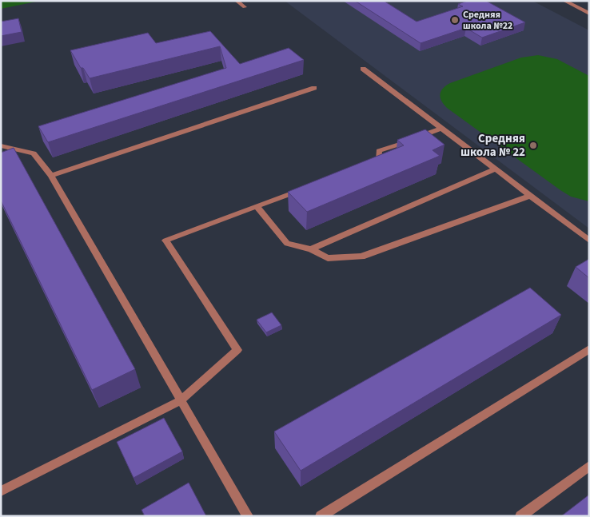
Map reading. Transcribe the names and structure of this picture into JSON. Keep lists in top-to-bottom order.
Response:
{
  "places": ["Средняя школа №22", "Средняя школа № 22"]
}
